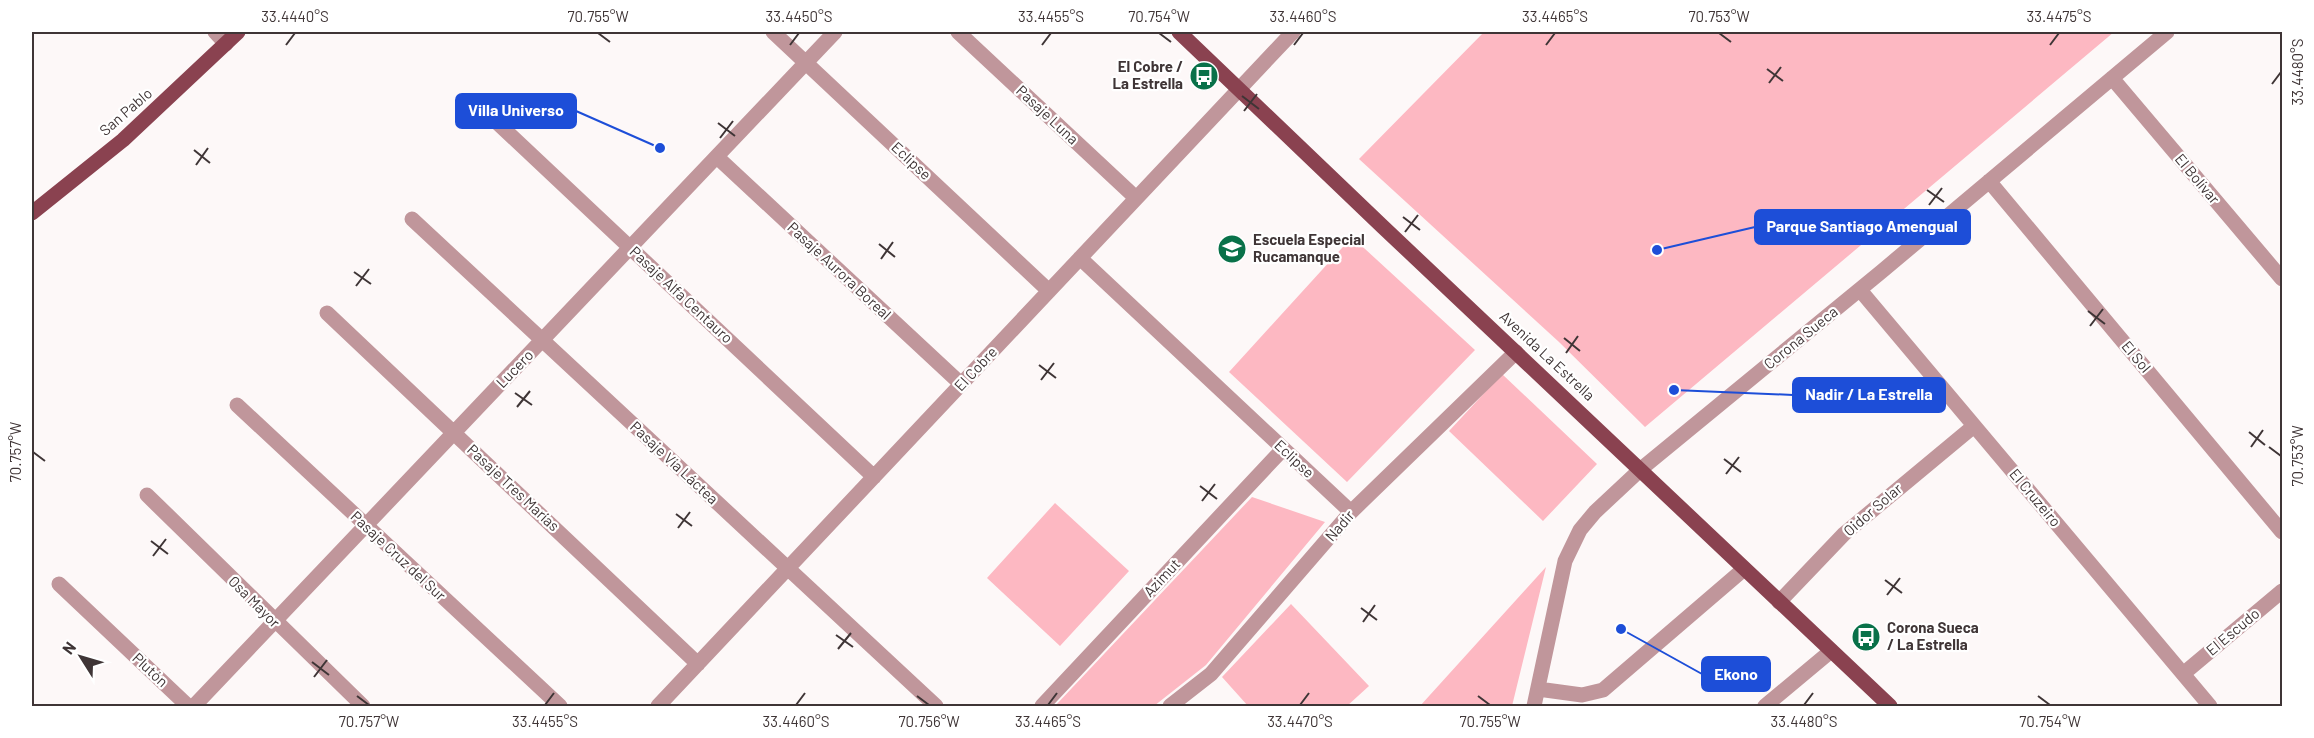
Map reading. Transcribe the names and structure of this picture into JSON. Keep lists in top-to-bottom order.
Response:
{
  "streets": {
    "main road": ["San Pablo", "Avenida La Estrella"],
    "street": [
      "Pasaje Luna",
      "Eclipse",
      "El Bolívar",
      "Pasaje Aurora Boreal",
      "Pasaje Alfa Centauro",
      "Corona Sueca",
      "El Sol",
      "Lucero",
      "El Cobre",
      "Pasaje Vía Láctea",
      "Pasaje Tres Marías",
      "El Cruzeiro",
      "Oidor Solar",
      "Nadir",
      "Pasaje Cruz del Sur",
      "Azimut",
      "Osa Mayor",
      "El Escudo",
      "Plutón"
    ]
  },
  "crossings": [
    ["Pasaje Luna", "El Cobre"],
    ["Eclipse", "Lucero"],
    ["Eclipse", "El Cobre"],
    ["Eclipse", "Nadir"],
    ["Eclipse", "Azimut"],
    ["El Bolívar", "Corona Sueca"],
    ["Pasaje Aurora Boreal", "Lucero"],
    ["Pasaje Aurora Boreal", "El Cobre"],
    ["Pasaje Alfa Centauro", "Lucero"],
    ["Pasaje Alfa Centauro", "El Cobre"],
    ["Corona Sueca", "Avenida La Estrella"],
    ["Corona Sueca", "El Sol"],
    ["Corona Sueca", "El Cruzeiro"],
    ["Avenida La Estrella", "El Cobre"],
    ["Avenida La Estrella", "Oidor Solar"],
    ["Avenida La Estrella", "Nadir"],
    ["Lucero", "Pasaje Vía Láctea"],
    ["Lucero", "Pasaje Tres Marías"],
    ["Lucero", "Pasaje Cruz del Sur"],
    ["Lucero", "Osa Mayor"],
    ["El Cobre", "Pasaje Vía Láctea"],
    ["El Cobre", "Pasaje Tres Marías"],
    ["El Cruzeiro", "Oidor Solar"],
    ["El Cruzeiro", "El Escudo"]
  ],
  "places": {
    "bus stop": ["El Cobre / La Estrella", "Corona Sueca / La Estrella"],
    "other": [
      "Villa Universo",
      "Parque Santiago Amengual",
      "Nadir / La Estrella",
      "Ekono"
    ],
    "school or university": ["Escuela Especial Rucamanque"]
  },
  "north": "top left",
  "coordinates": [
    "33.4440°S",
    "70.755°W",
    "33.4450°S",
    "33.4455°S",
    "70.754°W",
    "33.4460°S",
    "33.4465°S",
    "70.753°W",
    "33.4475°S",
    "33.4480°S",
    "70.757°W",
    "70.756°W",
    "33.4470°S"
  ]
}
